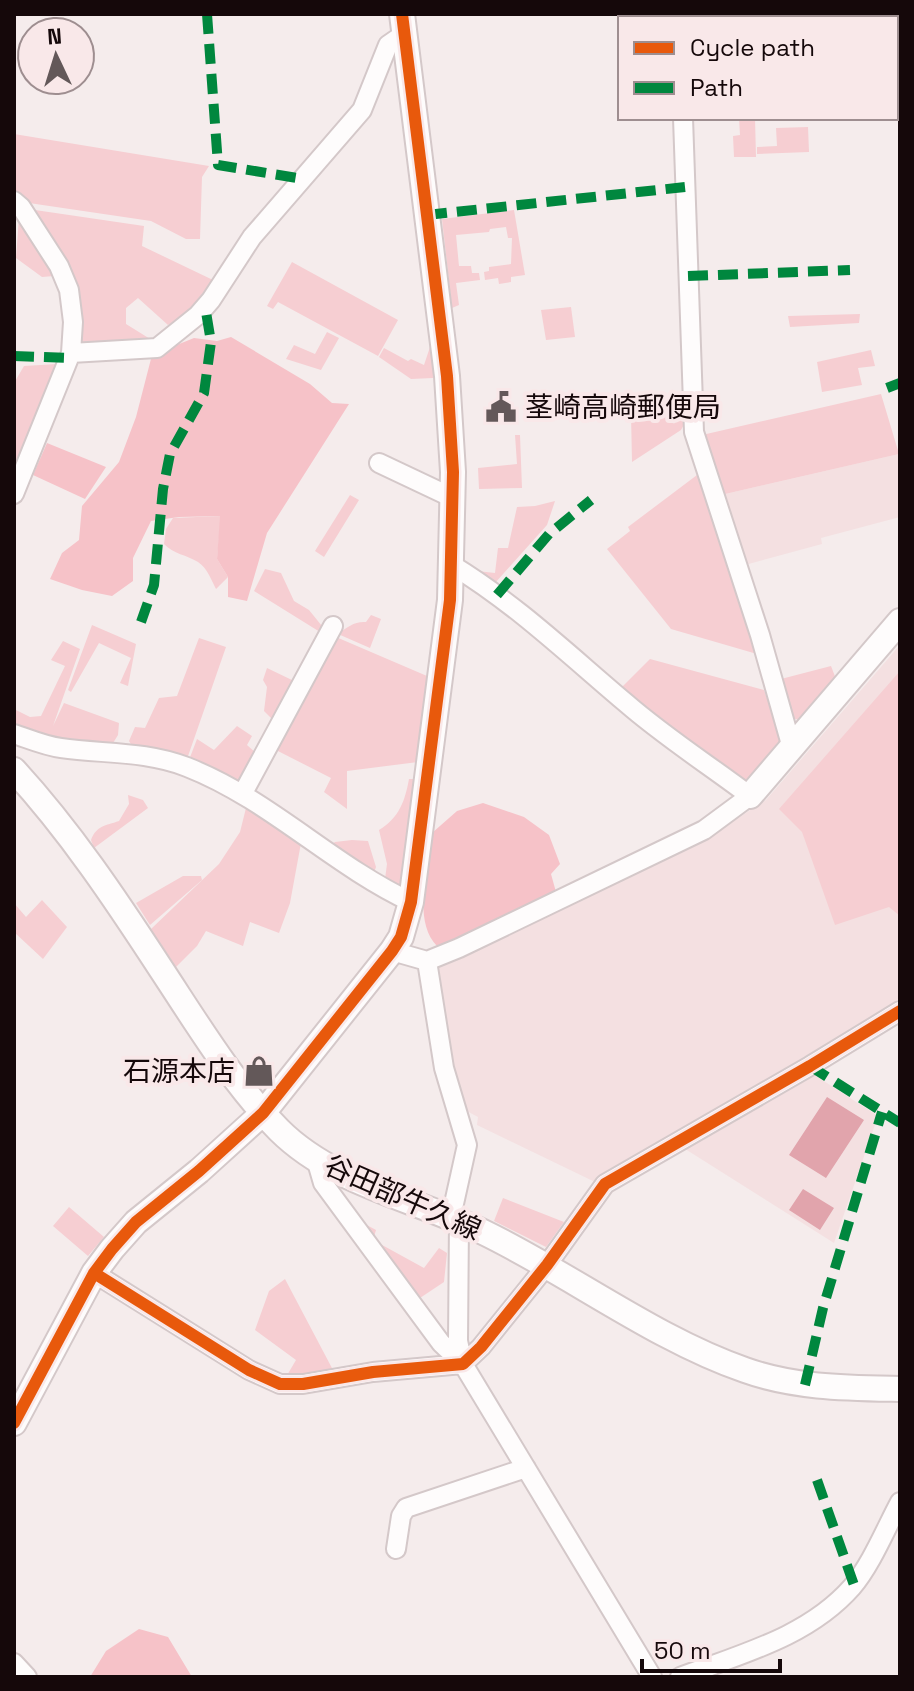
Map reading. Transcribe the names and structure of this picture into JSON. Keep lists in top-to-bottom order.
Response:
{
  "streets": {
    "street": ["谷田部牛久線"]
  },
  "places": {
    "public building": ["茎崎高崎郵便局"],
    "shop": ["石源本店"]
  },
  "legend": ["Cycle path", "Path"],
  "scale_bar": "50 m",
  "north": "top"
}
